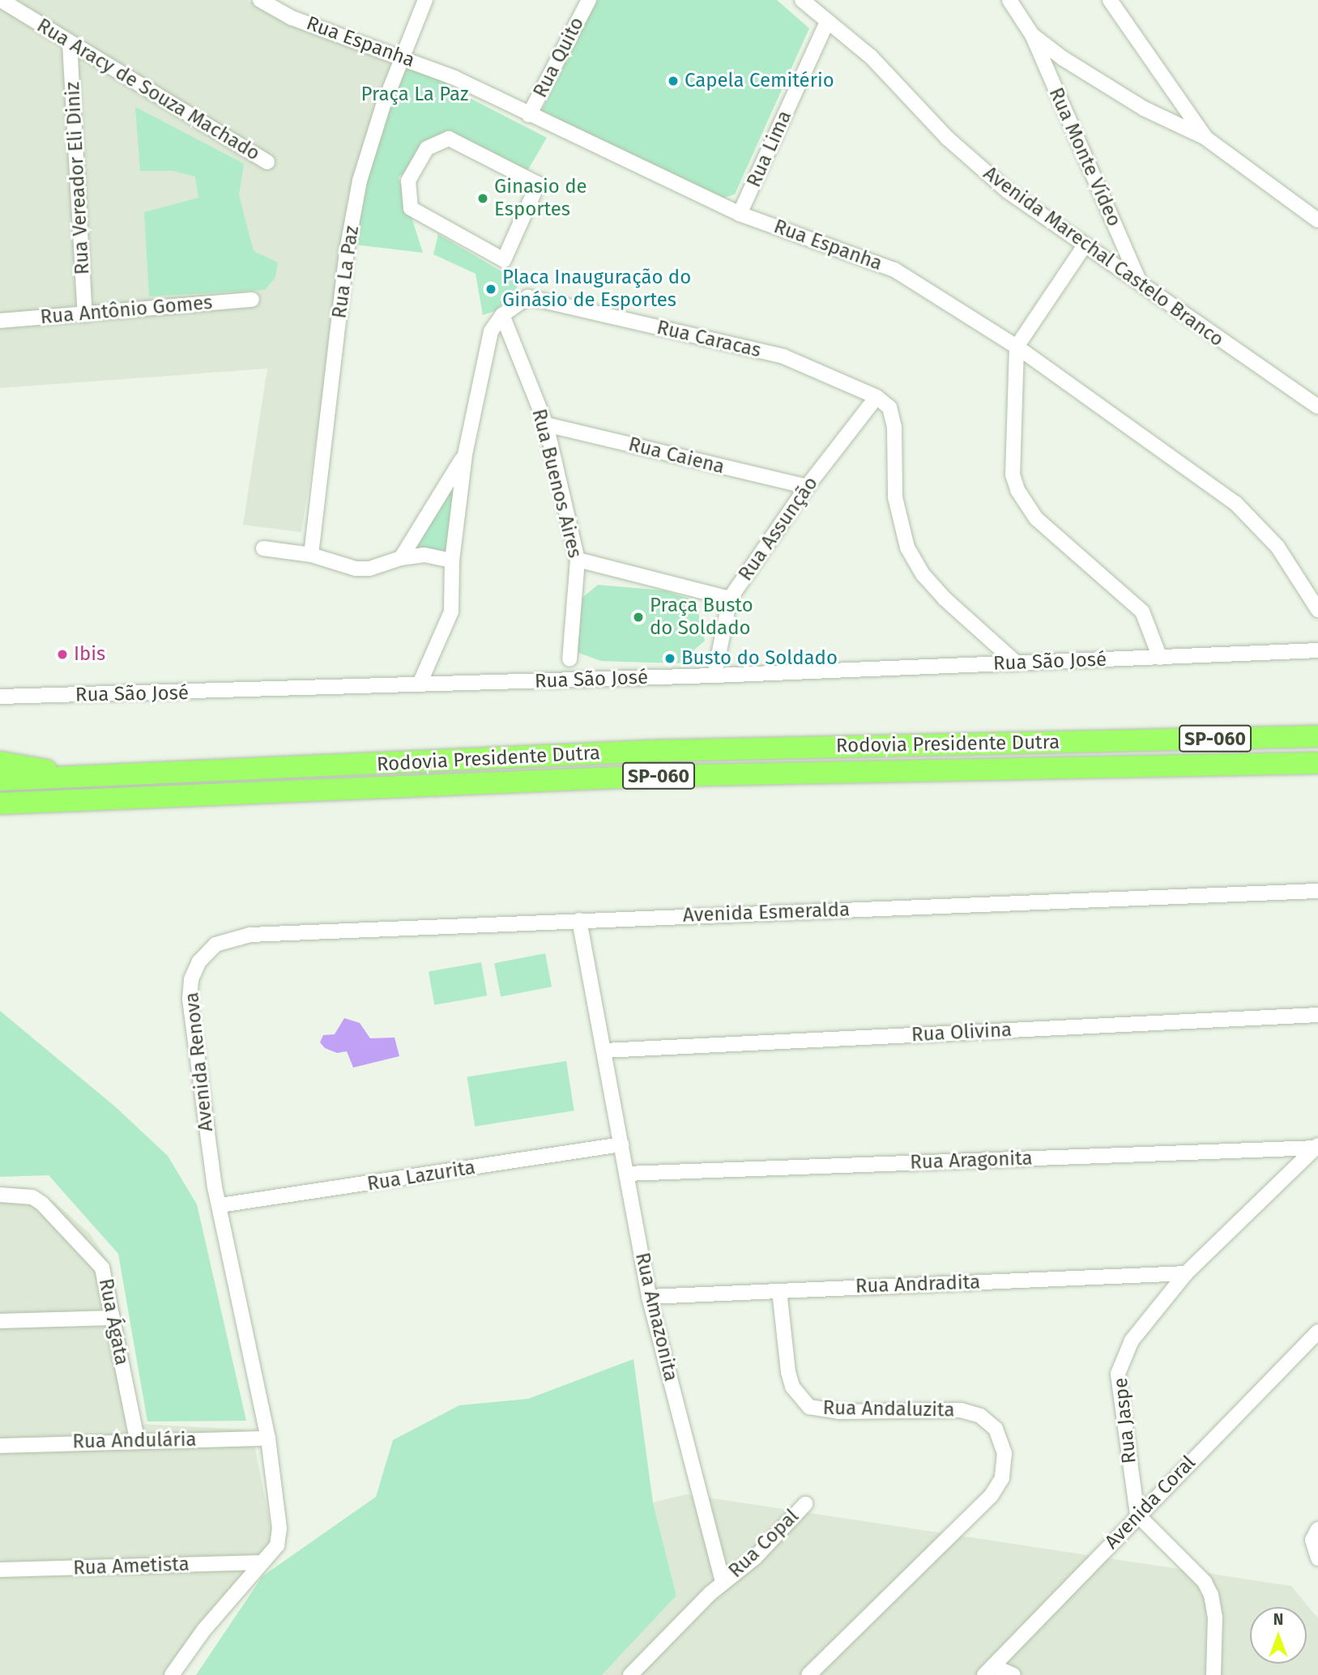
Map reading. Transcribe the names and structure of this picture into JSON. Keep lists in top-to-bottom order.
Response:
{
  "streets": {
    "highway": ["SP-060", "Rodovia Presidente Dutra"],
    "street": [
      "Rua Espanha",
      "Rua Quito",
      "Rua Aracy de Souza Machado",
      "Rua Lima",
      "Rua Monte Vídeo",
      "Rua Vereador Eli Diniz",
      "Avenida Marechal Castelo Branco",
      "Rua La Paz",
      "Rua Antônio Gomes",
      "Rua Caracas",
      "Rua Caiena",
      "Rua Buenos Aires",
      "Rua Assunção",
      "Rua São José",
      "Avenida Esmeralda",
      "Rua Olivina",
      "Avenida Renova",
      "Rua Aragonita",
      "Rua Lazurita",
      "Rua Andradita",
      "Rua Amazonita",
      "Rua Ágata",
      "Rua Andaluzita",
      "Rua Jaspe",
      "Rua Andulária",
      "Avenida Coral",
      "Rua Copal",
      "Rua Ametista"
    ]
  },
  "crossings": [
    ["Rua Espanha", "Rua Quito"],
    ["Rua Espanha", "Rua Lima"],
    ["Rua Espanha", "Rua La Paz"],
    ["Rua Aracy de Souza Machado", "Rua Vereador Eli Diniz"],
    ["Rua Lima", "Avenida Marechal Castelo Branco"],
    ["Rua Monte Vídeo", "Avenida Marechal Castelo Branco"],
    ["Rua Vereador Eli Diniz", "Rua Antônio Gomes"],
    ["Rua Caracas", "Rua Buenos Aires"],
    ["Rua Caracas", "Rua Assunção"],
    ["Rua Caracas", "Rua São José"],
    ["Rua Caiena", "Rua Buenos Aires"],
    ["Rua Caiena", "Rua Assunção"],
    ["Rua Assunção", "Rua São José"],
    ["Avenida Esmeralda", "Avenida Renova"],
    ["Avenida Esmeralda", "Rua Amazonita"],
    ["Rua Olivina", "Rua Amazonita"],
    ["Avenida Renova", "Rua Lazurita"],
    ["Avenida Renova", "Rua Andulária"],
    ["Avenida Renova", "Rua Ametista"],
    ["Rua Aragonita", "Rua Amazonita"],
    ["Rua Aragonita", "Rua Jaspe"],
    ["Rua Lazurita", "Rua Amazonita"],
    ["Rua Andradita", "Rua Amazonita"],
    ["Rua Andradita", "Rua Andaluzita"],
    ["Rua Andradita", "Rua Jaspe"],
    ["Rua Amazonita", "Rua Copal"],
    ["Rua Ágata", "Rua Andulária"],
    ["Rua Jaspe", "Avenida Coral"]
  ],
  "parks": ["Praça La Paz"],
  "places": [
    "Capela Cemitério",
    "Ginasio de Esportes",
    "Placa Inauguração do Ginásio de Esportes",
    "Praça Busto do Soldado",
    "Ibis",
    "Busto do Soldado"
  ],
  "north": "top"
}
